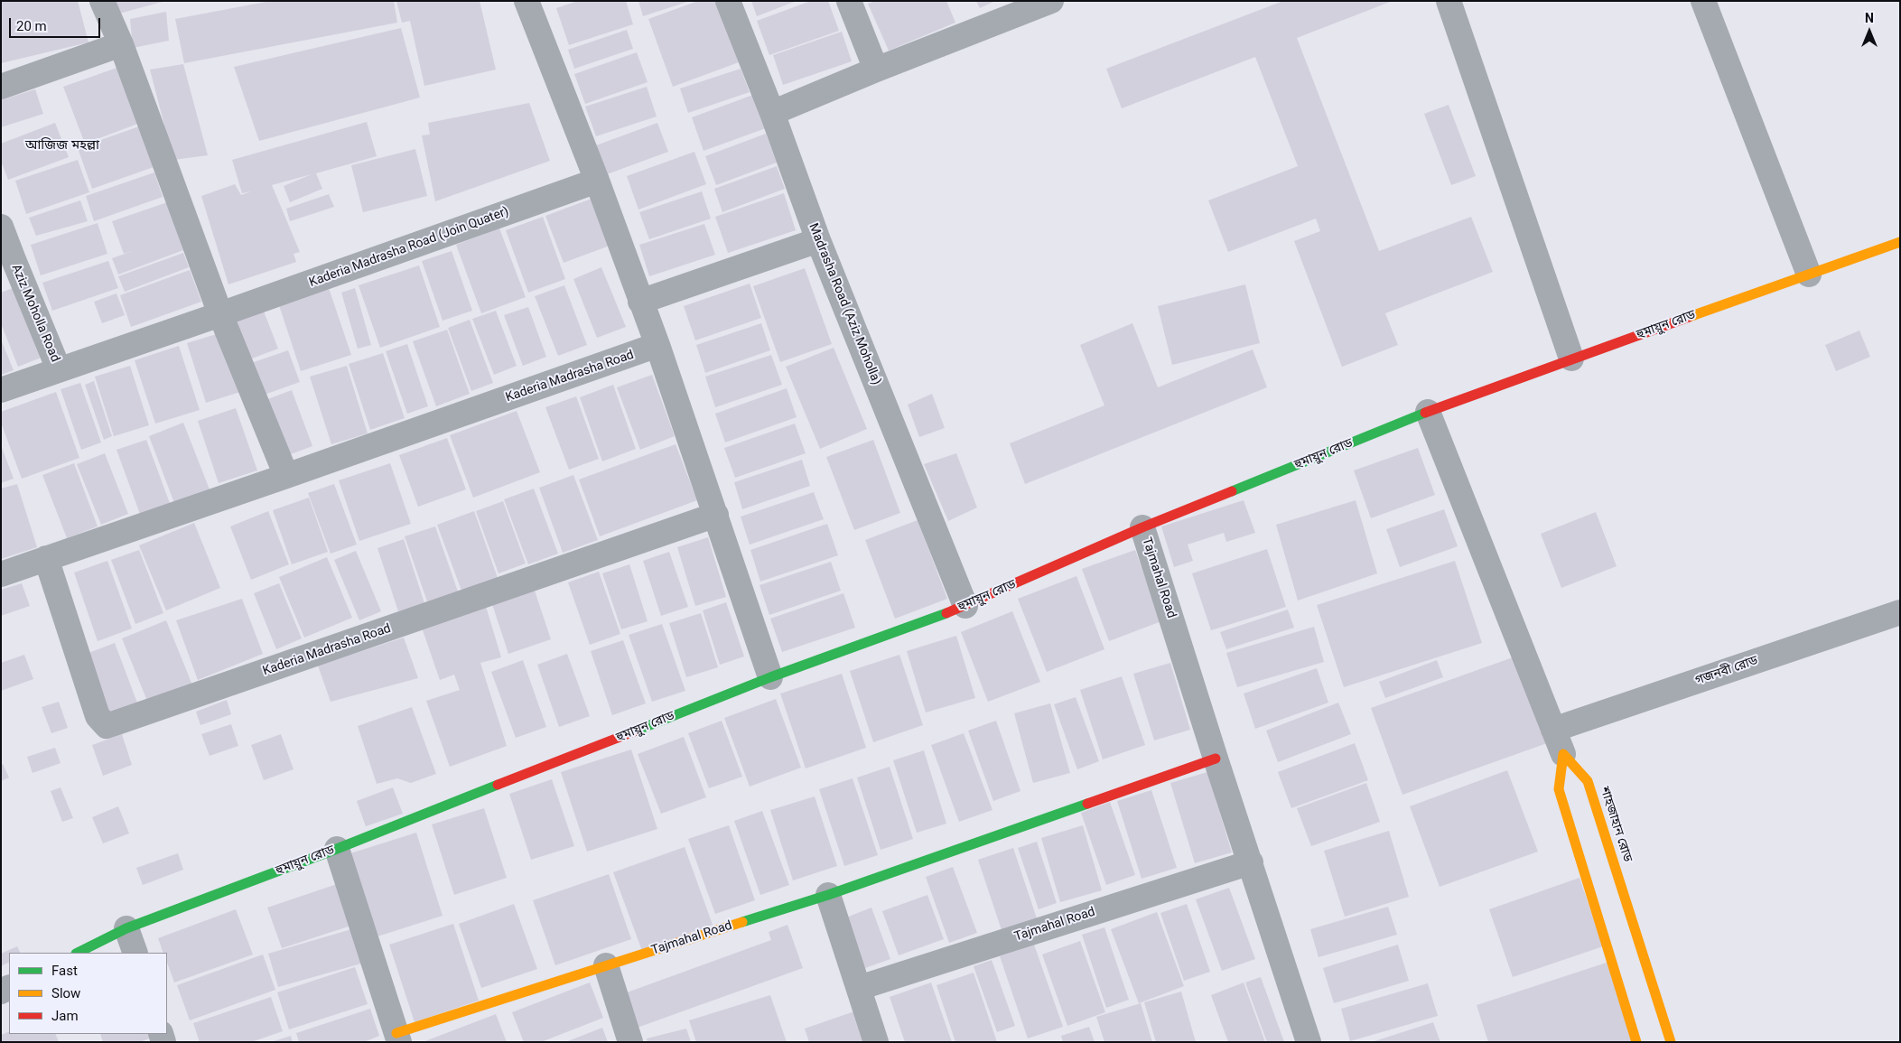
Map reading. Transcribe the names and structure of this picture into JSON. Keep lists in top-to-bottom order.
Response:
{
  "streets": {
    "street": [
      "Kaderia Madrasha Road (Join Quater)",
      "Madrasha Road (Aziz Moholla)",
      "Aziz Moholla Road",
      "হুমায়ুন রোড",
      "Kaderia Madrasha Road",
      "Tajmahal Road",
      "গজনবী রোড",
      "শাহজাহান রোড"
    ]
  },
  "crossings": [
    ["Kaderia Madrasha Road (Join Quater)", "Aziz Moholla Road"],
    ["Madrasha Road (Aziz Moholla)", "হুমায়ুন রোড"],
    ["হুমায়ুন রোড", "Tajmahal Road"]
  ],
  "districts": ["আজিজ মহল্লা"],
  "legend": ["Fast", "Slow", "Jam"],
  "scale_bar": "20 m",
  "north": "top"
}
